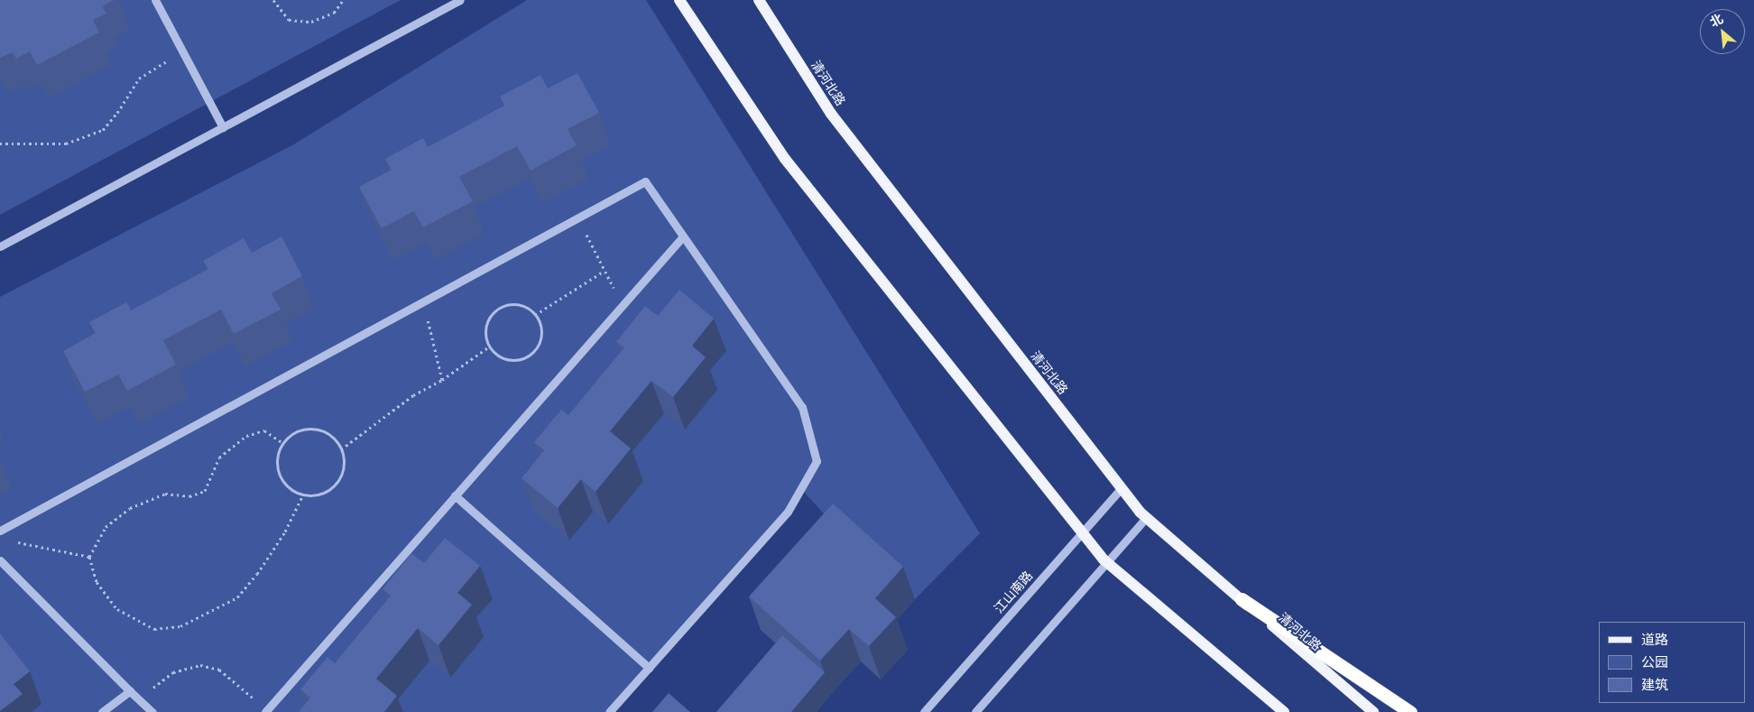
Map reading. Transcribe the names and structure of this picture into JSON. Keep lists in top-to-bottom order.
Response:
{
  "streets": {
    "main road": ["清河北路"],
    "street": ["江山南路"]
  },
  "crossings": [
    ["清河北路", "江山南路"]
  ],
  "legend": ["道路", "公园", "建筑"],
  "north": "top left"
}
